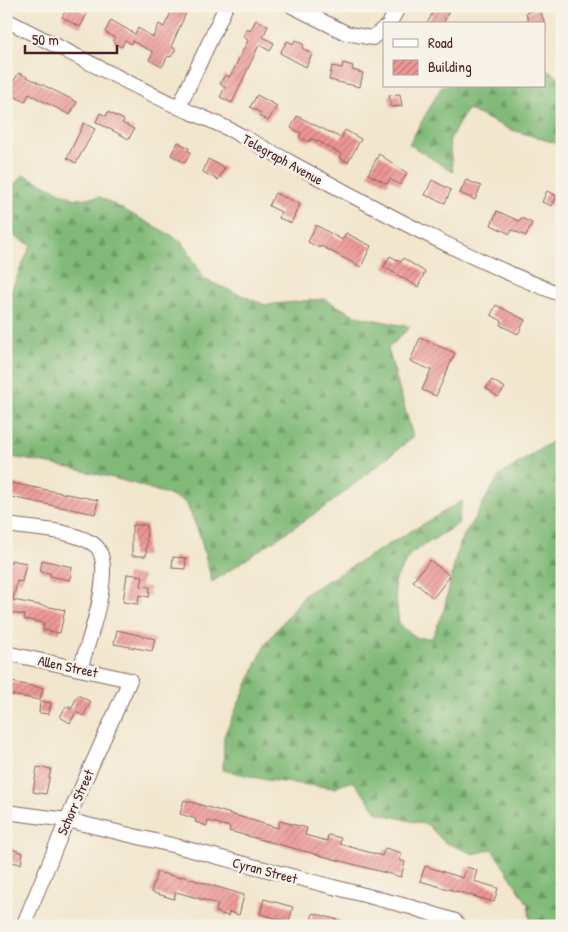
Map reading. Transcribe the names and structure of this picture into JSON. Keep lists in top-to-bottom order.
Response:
{
  "streets": {
    "street": [
      "Telegraph Avenue",
      "Allen Street",
      "Schorr Street",
      "Cyran Street"
    ]
  },
  "crossings": [
    ["Allen Street", "Schorr Street"],
    ["Schorr Street", "Cyran Street"]
  ],
  "legend": ["Road", "Building"],
  "scale_bar": "50 m"
}
